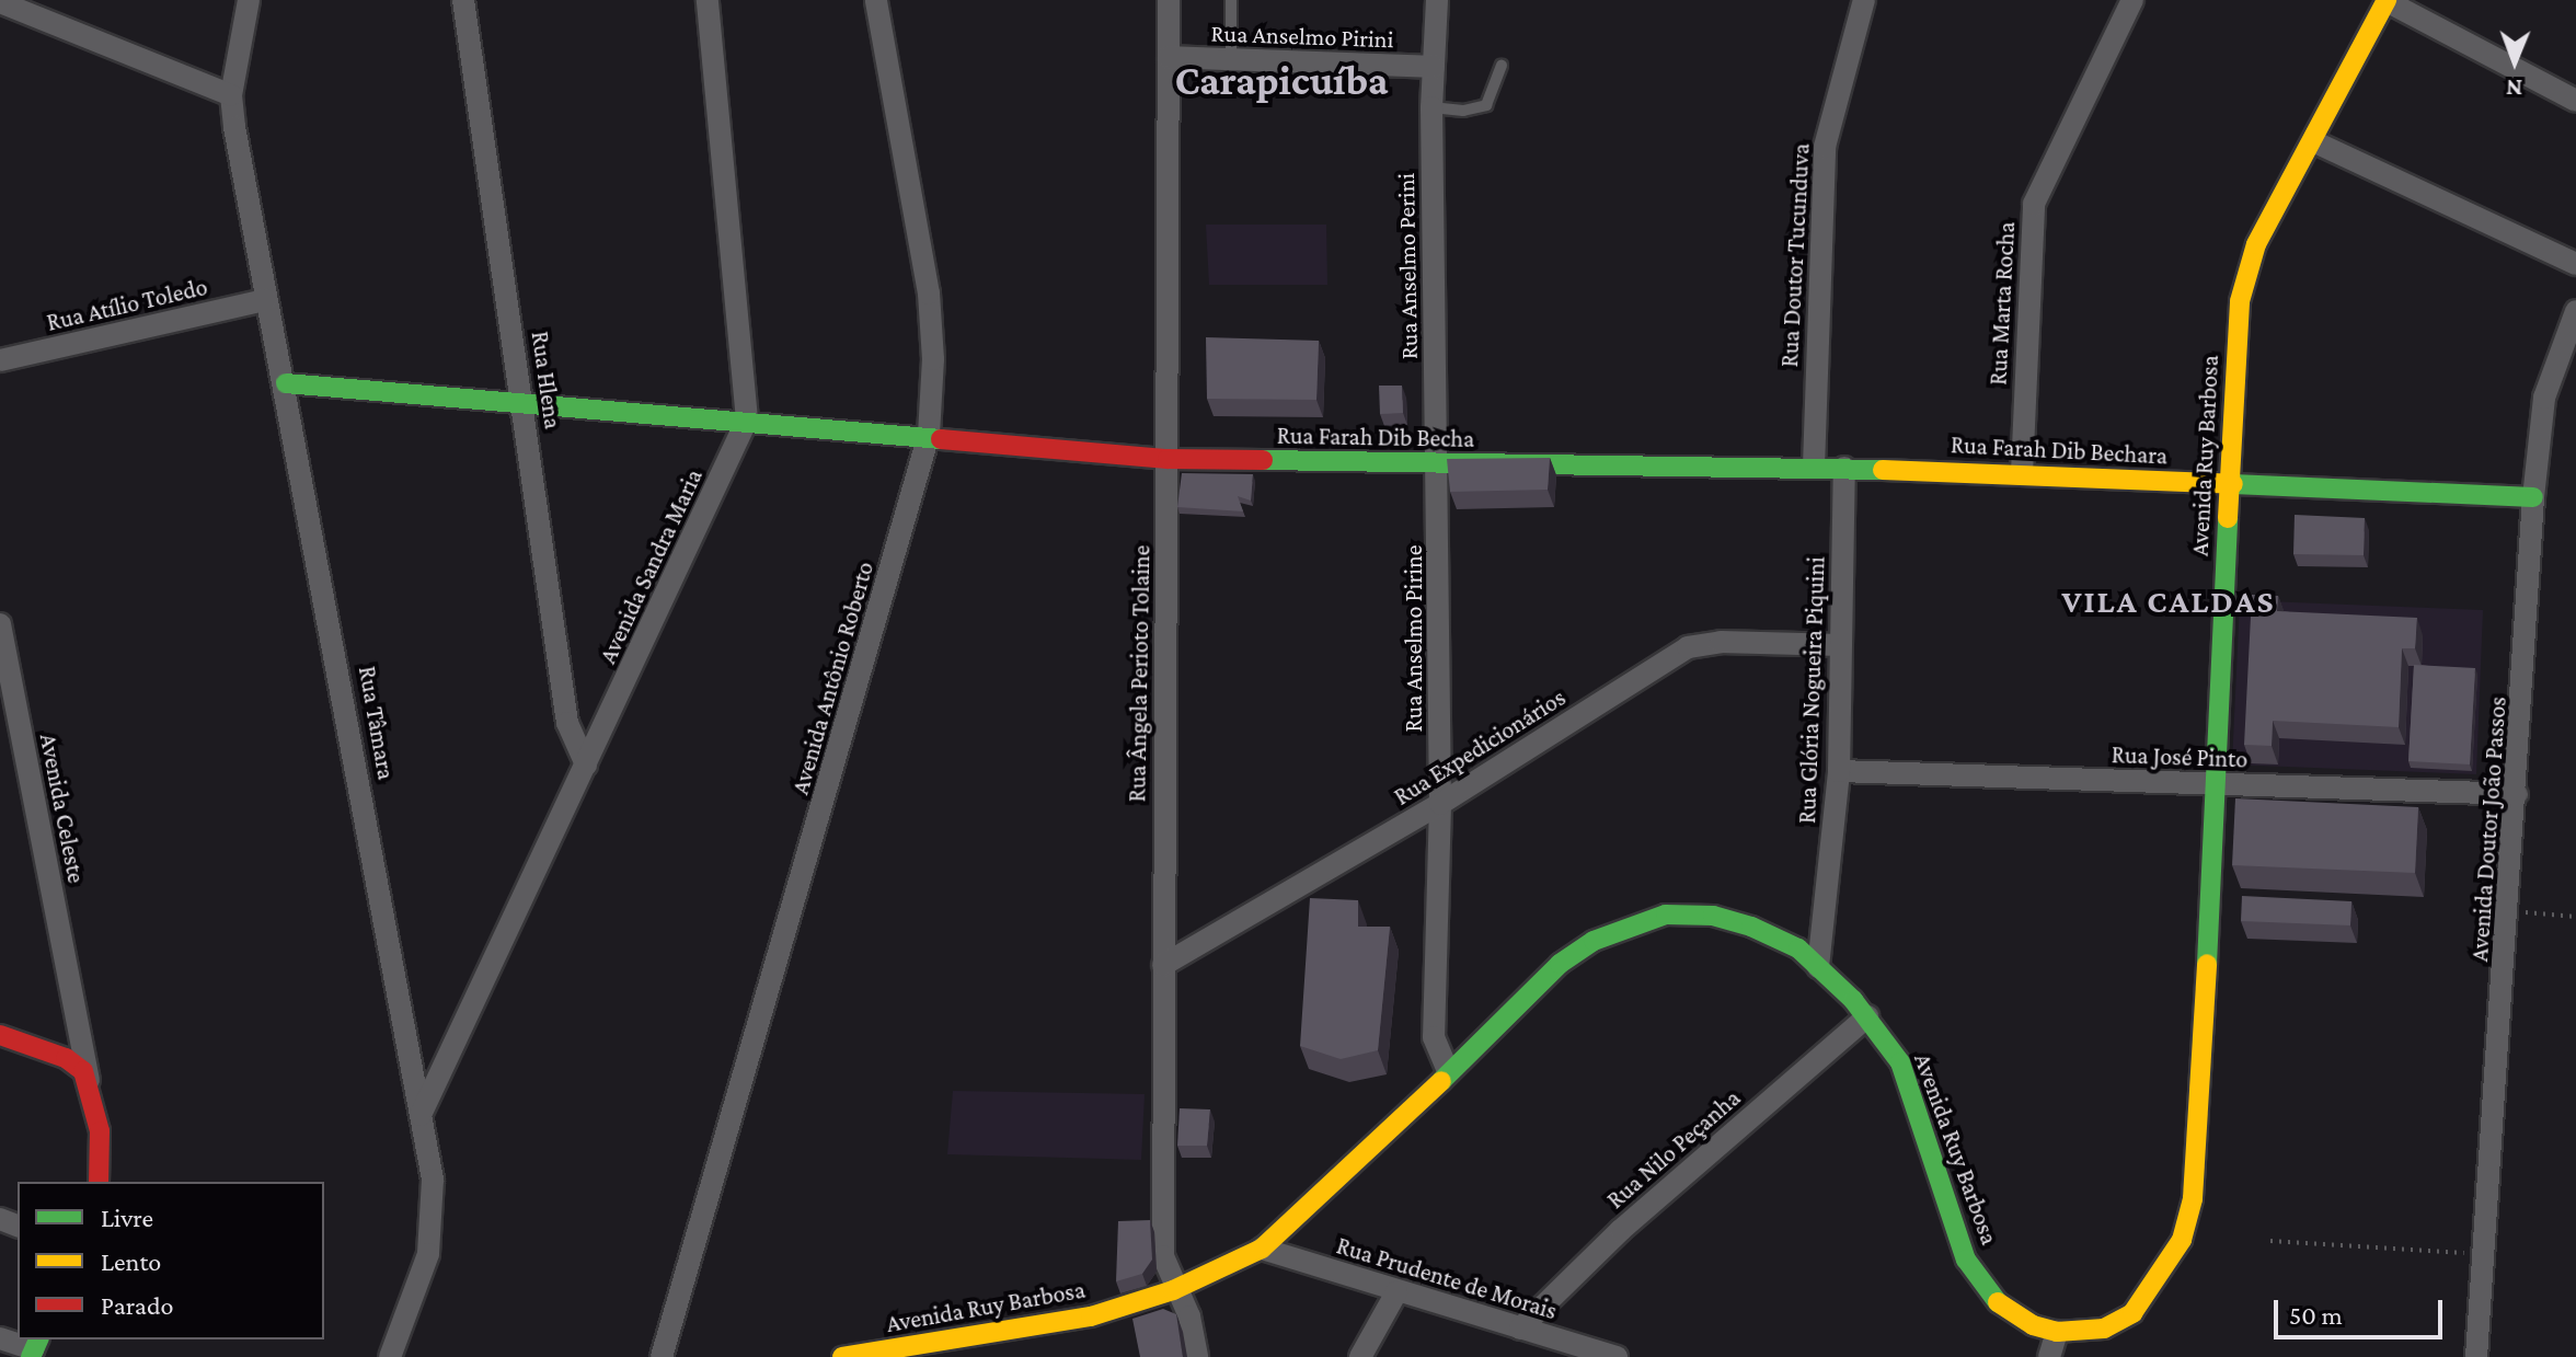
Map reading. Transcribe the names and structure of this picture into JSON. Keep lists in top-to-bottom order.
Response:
{
  "streets": {
    "street": [
      "Rua Anselmo Pirini",
      "Rua Doutor Tucunduva",
      "Rua Anselmo Perini",
      "Rua Marta Rocha",
      "Rua Atílio Toledo",
      "Rua Hlena",
      "Rua Farah Dib Becha",
      "Rua Farah Dib Bechara",
      "Avenida Ruy Barbosa",
      "Avenida Sandra Maria",
      "Rua Anselmo Pirine",
      "Rua Ângela Perioto Tolaine",
      "Avenida Antônio Roberto",
      "Rua Glória Nogueira Piquini",
      "Rua Tâmara",
      "Rua Expedicionários",
      "Rua José Pinto",
      "Avenida Celeste",
      "Avenida Doutor João Passos",
      "Rua Nilo Peçanha",
      "Rua Prudente de Morais"
    ]
  },
  "crossings": [
    ["Rua Anselmo Pirini", "Rua Anselmo Perini"],
    ["Rua Anselmo Pirini", "Rua Ângela Perioto Tolaine"],
    ["Rua Doutor Tucunduva", "Rua Farah Dib Becha"],
    ["Rua Anselmo Perini", "Rua Farah Dib Becha"],
    ["Rua Anselmo Perini", "Rua Anselmo Pirine"],
    ["Rua Marta Rocha", "Rua Farah Dib Bechara"],
    ["Rua Atílio Toledo", "Rua Tâmara"],
    ["Rua Hlena", "Rua Farah Dib Becha"],
    ["Rua Hlena", "Avenida Sandra Maria"],
    ["Rua Farah Dib Becha", "Rua Farah Dib Bechara"],
    ["Rua Farah Dib Becha", "Avenida Sandra Maria"],
    ["Rua Farah Dib Becha", "Rua Anselmo Pirine"],
    ["Rua Farah Dib Becha", "Rua Ângela Perioto Tolaine"],
    ["Rua Farah Dib Becha", "Avenida Antônio Roberto"],
    ["Rua Farah Dib Becha", "Rua Glória Nogueira Piquini"],
    ["Rua Farah Dib Becha", "Rua Tâmara"],
    ["Rua Farah Dib Bechara", "Avenida Ruy Barbosa"],
    ["Rua Farah Dib Bechara", "Rua Glória Nogueira Piquini"],
    ["Rua Farah Dib Bechara", "Avenida Doutor João Passos"],
    ["Avenida Ruy Barbosa", "Rua Anselmo Pirine"],
    ["Avenida Ruy Barbosa", "Rua Ângela Perioto Tolaine"],
    ["Avenida Ruy Barbosa", "Rua Glória Nogueira Piquini"],
    ["Avenida Ruy Barbosa", "Rua José Pinto"],
    ["Avenida Ruy Barbosa", "Rua Nilo Peçanha"],
    ["Avenida Ruy Barbosa", "Rua Prudente de Morais"],
    ["Avenida Sandra Maria", "Rua Tâmara"],
    ["Rua Anselmo Pirine", "Rua Expedicionários"],
    ["Rua Ângela Perioto Tolaine", "Rua Expedicionários"],
    ["Rua Glória Nogueira Piquini", "Rua Expedicionários"],
    ["Rua Glória Nogueira Piquini", "Rua José Pinto"],
    ["Rua José Pinto", "Avenida Doutor João Passos"],
    ["Rua Nilo Peçanha", "Rua Prudente de Morais"]
  ],
  "districts": ["Carapicuíba", "VILA CALDAS"],
  "legend": ["Livre", "Lento", "Parado"],
  "scale_bar": "50 m",
  "north": "bottom"
}
